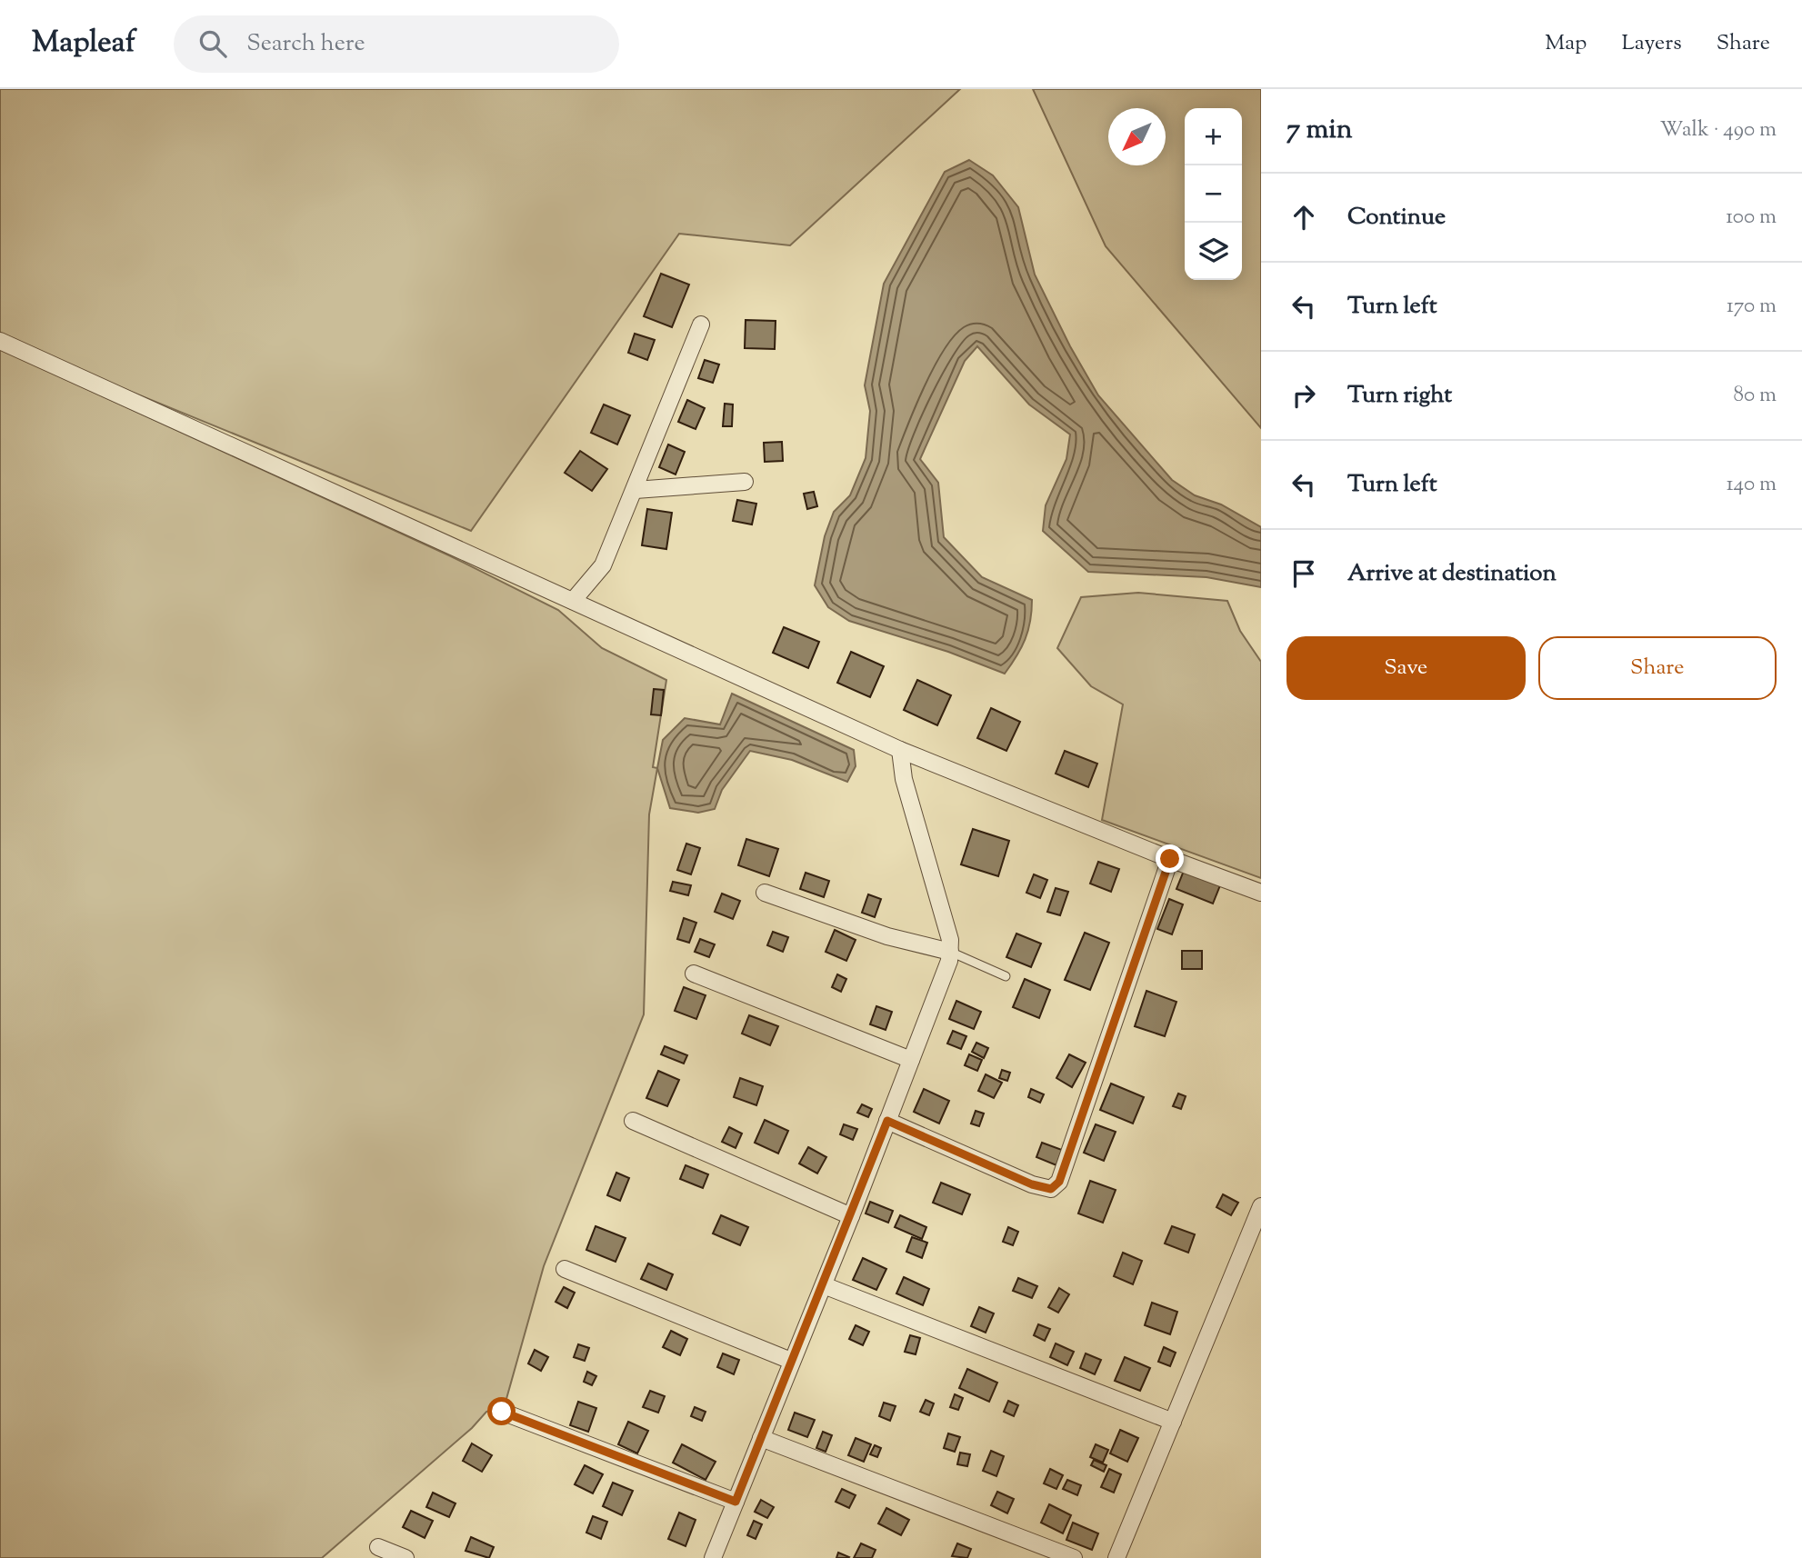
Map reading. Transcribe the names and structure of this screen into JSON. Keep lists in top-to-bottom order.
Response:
{
  "north": "bottom left",
  "page": {
    "header": "Mapleaf",
    "search": "Search here",
    "nav": ["Map", "Layers", "Share"],
    "heading": ["7 min", "Walk · 490 m"],
    "map_buttons": ["+", "−"],
    "list": [
      ["Continue", "100 m"],
      ["Turn left", "170 m"],
      ["Turn right", "80 m"],
      ["Turn left", "140 m"],
      "Arrive at destination"
    ],
    "buttons": ["Save", "Share"]
  }
}
